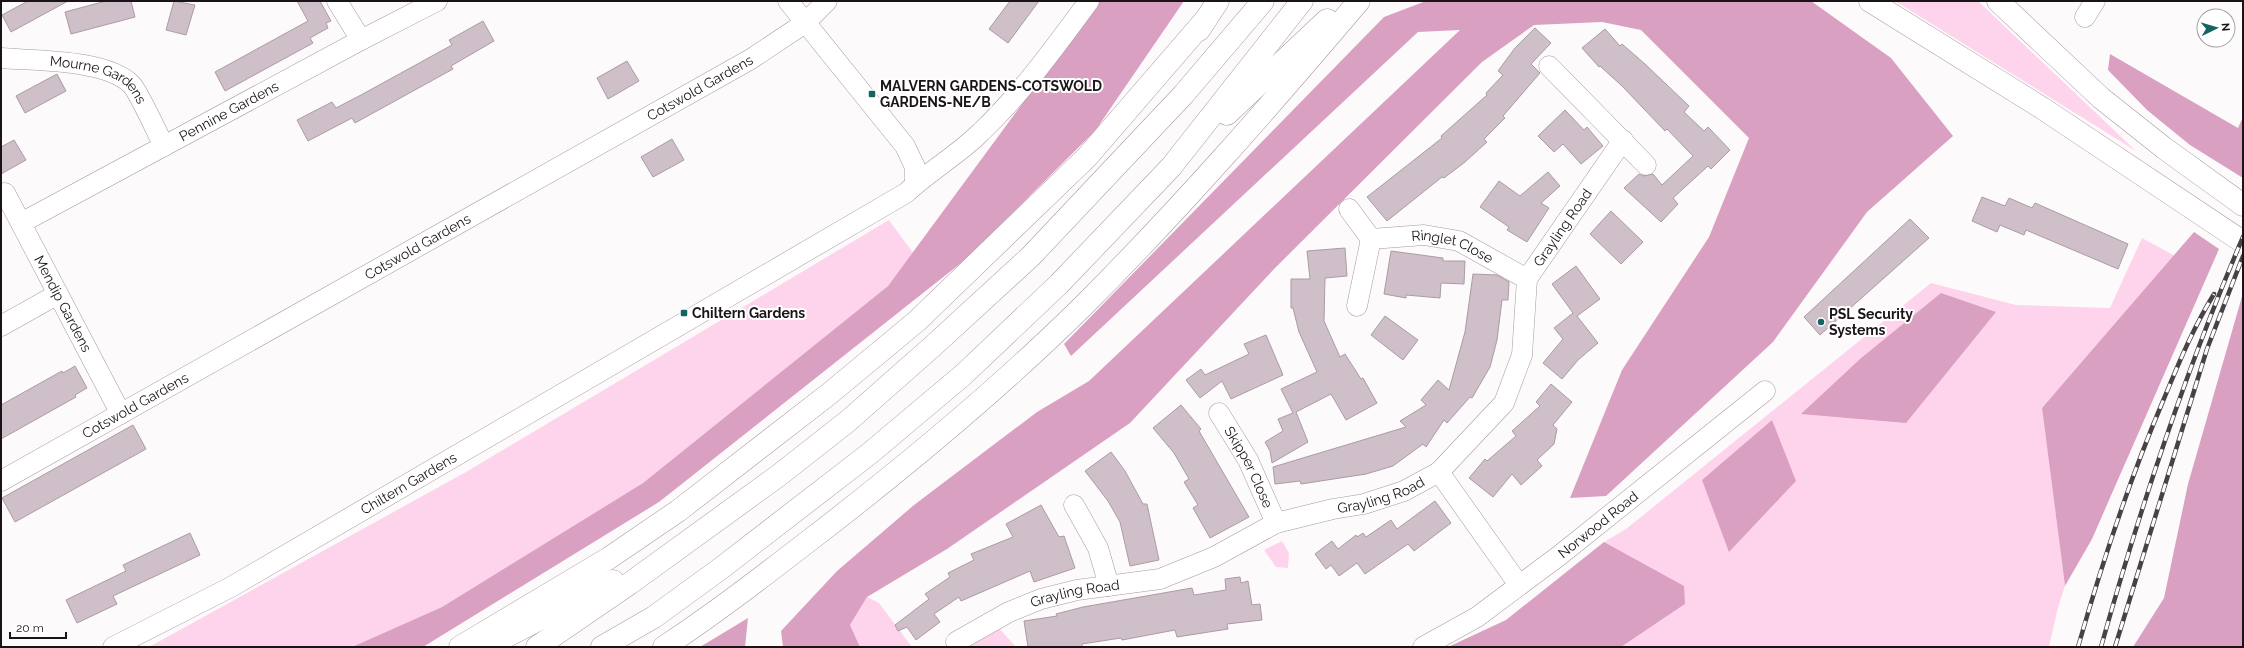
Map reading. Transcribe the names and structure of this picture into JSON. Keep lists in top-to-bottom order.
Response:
{
  "streets": {
    "street": [
      "Mourne Gardens",
      "Cotswold Gardens",
      "Pennine Gardens",
      "Grayling Road",
      "Ringlet Close",
      "Mendip Gardens",
      "Skipper Close",
      "Chiltern Gardens",
      "Norwood Road"
    ]
  },
  "crossings": [
    ["Mourne Gardens", "Pennine Gardens"],
    ["Cotswold Gardens", "Mendip Gardens"],
    ["Pennine Gardens", "Mendip Gardens"],
    ["Grayling Road", "Ringlet Close"],
    ["Grayling Road", "Skipper Close"]
  ],
  "places": {
    "transit": ["MALVERN GARDENS-COTSWOLD GARDENS-NE/B", "Chiltern Gardens"],
    "other": ["PSL Security Systems"]
  },
  "scale_bar": "20 m",
  "north": "right"
}
